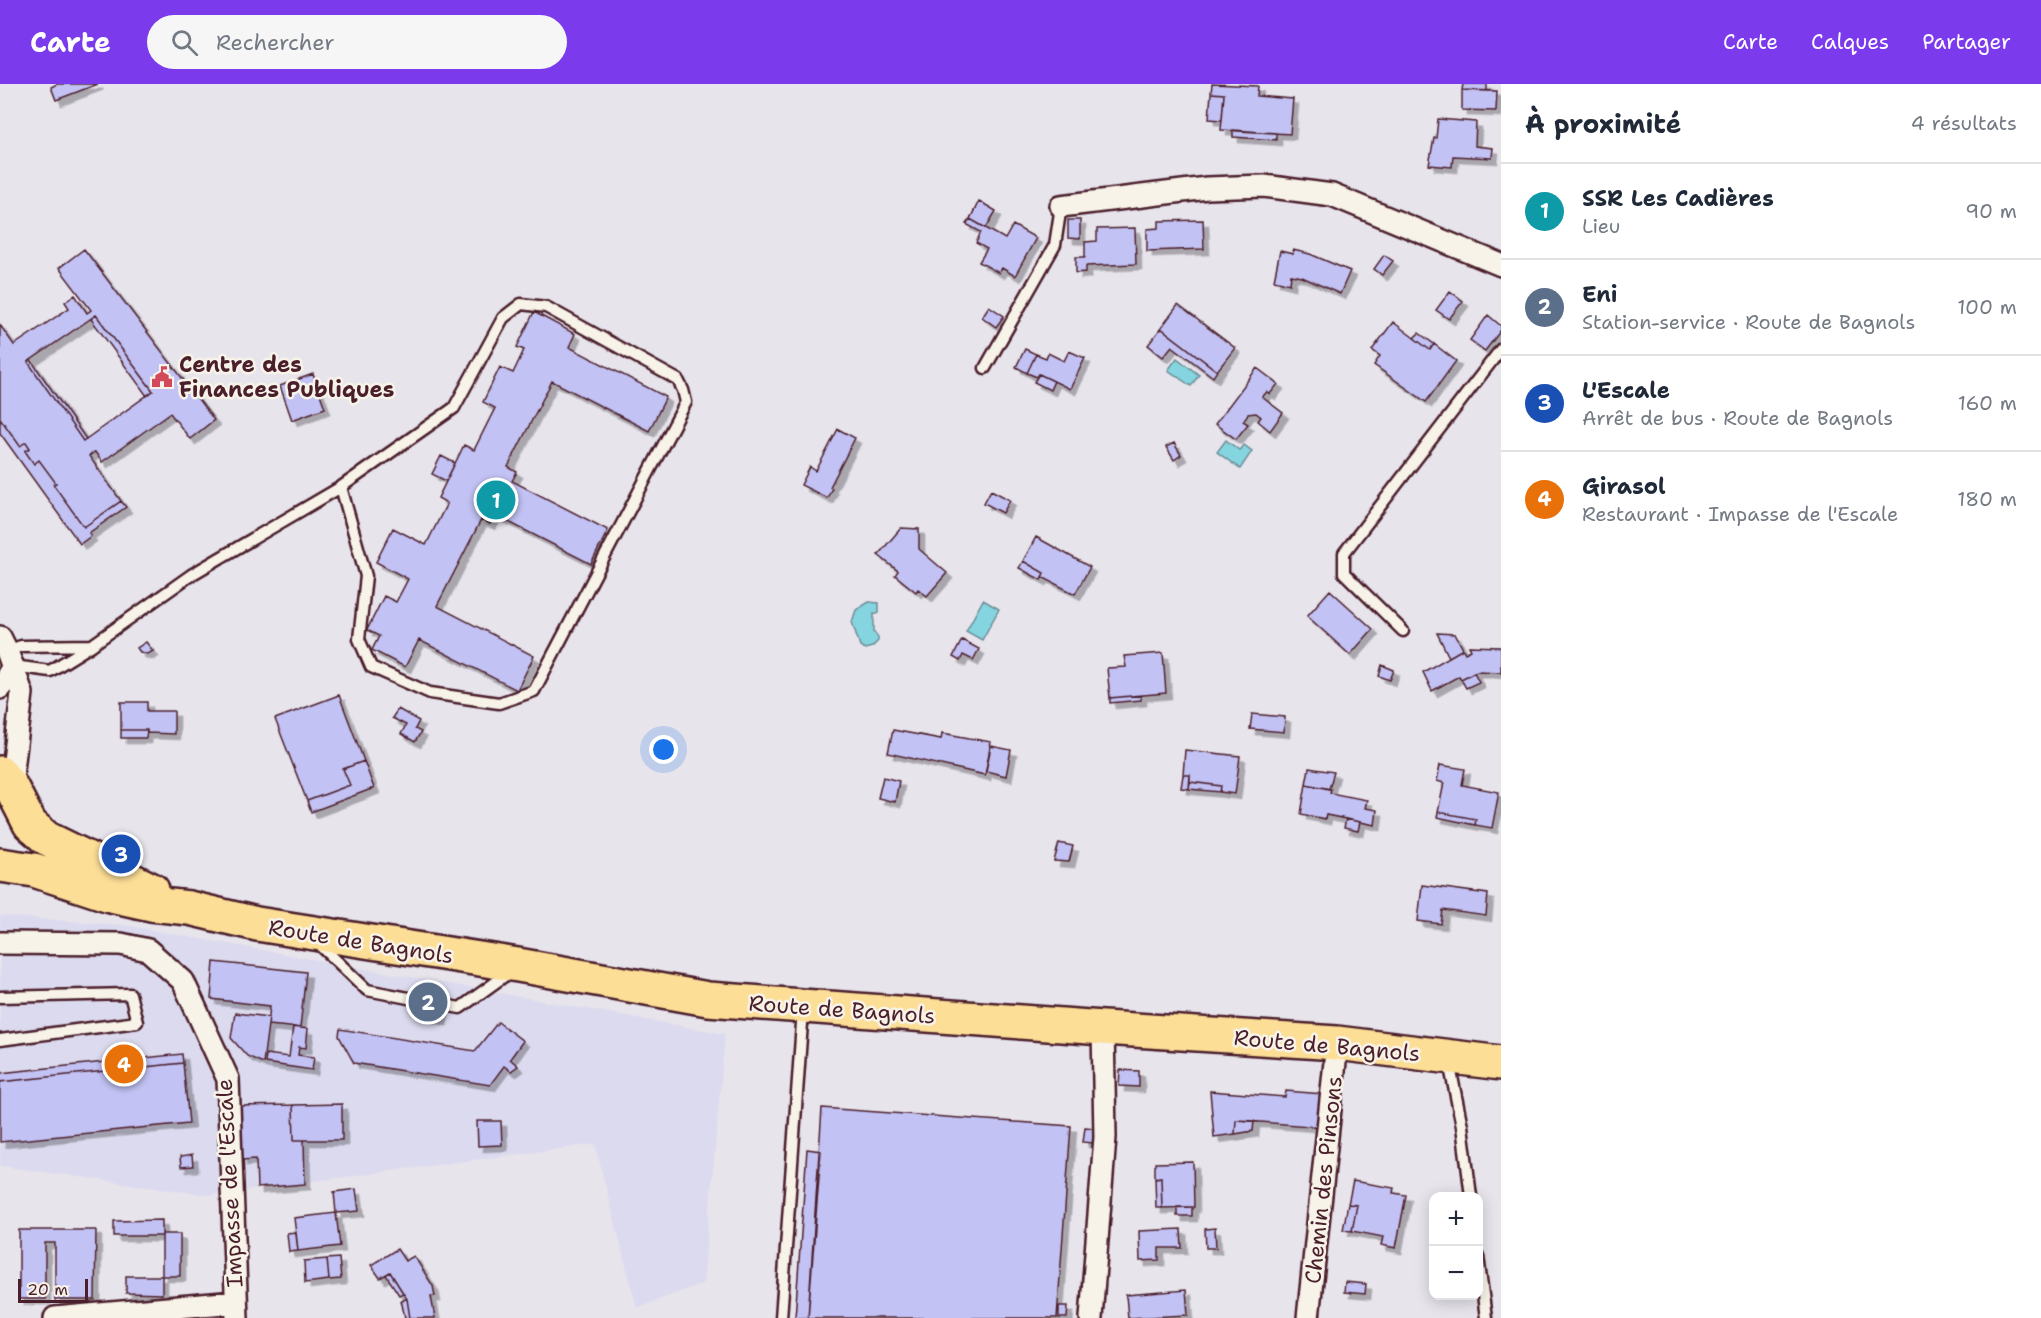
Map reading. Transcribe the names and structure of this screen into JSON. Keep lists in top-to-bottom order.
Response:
{
  "streets": {
    "main road": ["Route de Bagnols"],
    "street": ["Chemin des Pinsons", "Impasse de l'Escale"]
  },
  "crossings": [
    ["Route de Bagnols", "Chemin des Pinsons"]
  ],
  "places": {
    "public building": ["Centre des Finances Publiques"]
  },
  "scale_bar": "20 m",
  "page": {
    "header": "Carte",
    "search": "Rechercher",
    "nav": ["Carte", "Calques", "Partager"],
    "heading": ["À proximité", "4 résultats"],
    "list": [
      {
        "mark": "1",
        "name": "SSR Les Cadières",
        "note": "Lieu",
        "value": "90 m"
      },
      {
        "mark": "2",
        "name": "Eni",
        "note": "Station-service · Route de Bagnols",
        "value": "100 m"
      },
      {
        "mark": "3",
        "name": "L'Escale",
        "note": "Arrêt de bus · Route de Bagnols",
        "value": "160 m"
      },
      {
        "mark": "4",
        "name": "Girasol",
        "note": "Restaurant · Impasse de l'Escale",
        "value": "180 m"
      }
    ],
    "pins": [
      "1",
      "3",
      "2",
      "4"
    ],
    "map_buttons": ["+", "−"],
    "scale": "20 m"
  }
}
